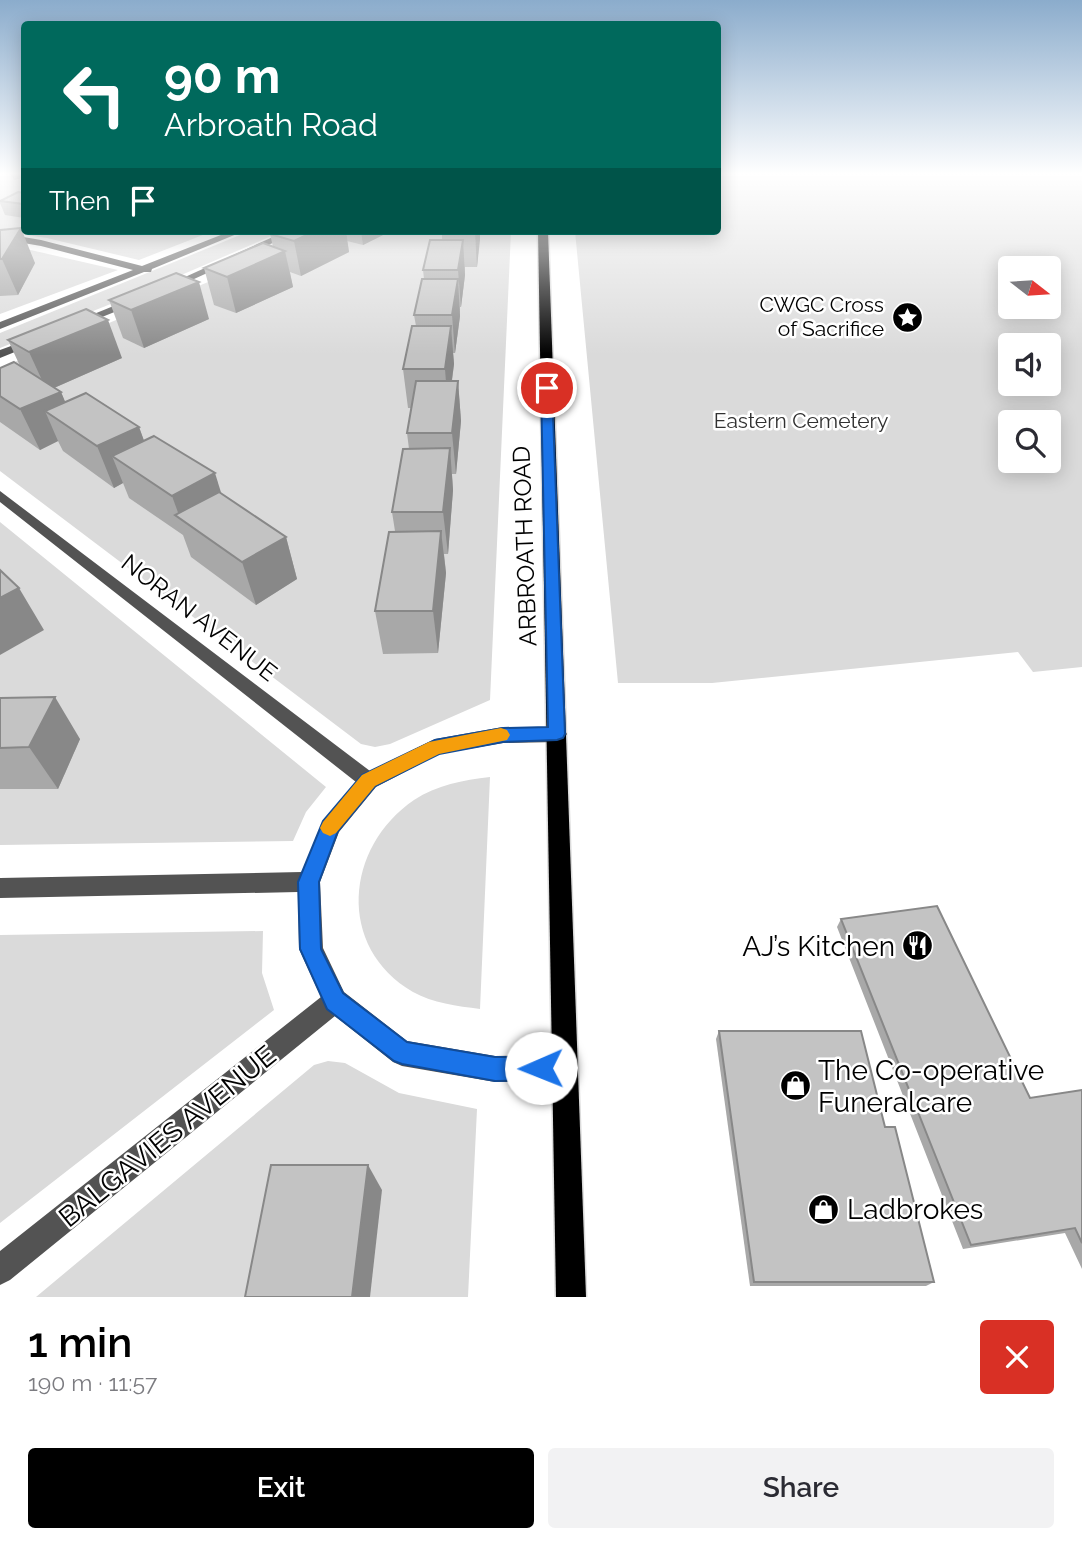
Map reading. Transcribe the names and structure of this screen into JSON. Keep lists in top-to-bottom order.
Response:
{
  "streets": {
    "main road": ["ARBROATH ROAD"],
    "street": ["NORAN AVENUE", "BALGAVIES AVENUE"]
  },
  "parks": ["Eastern Cemetery"],
  "places": {
    "place": ["CWGC Cross of Sacrifice"],
    "restaurant": ["AJ’s Kitchen"],
    "shop": ["The Co-operative Funeralcare", "Ladbrokes"]
  },
  "north": "right",
  "page": {
    "turn": ["90 m", "Arbroath Road"],
    "then": "Then",
    "heading": ["1 min", "190 m · 11:57"],
    "buttons": ["Exit", "Share"]
  }
}
